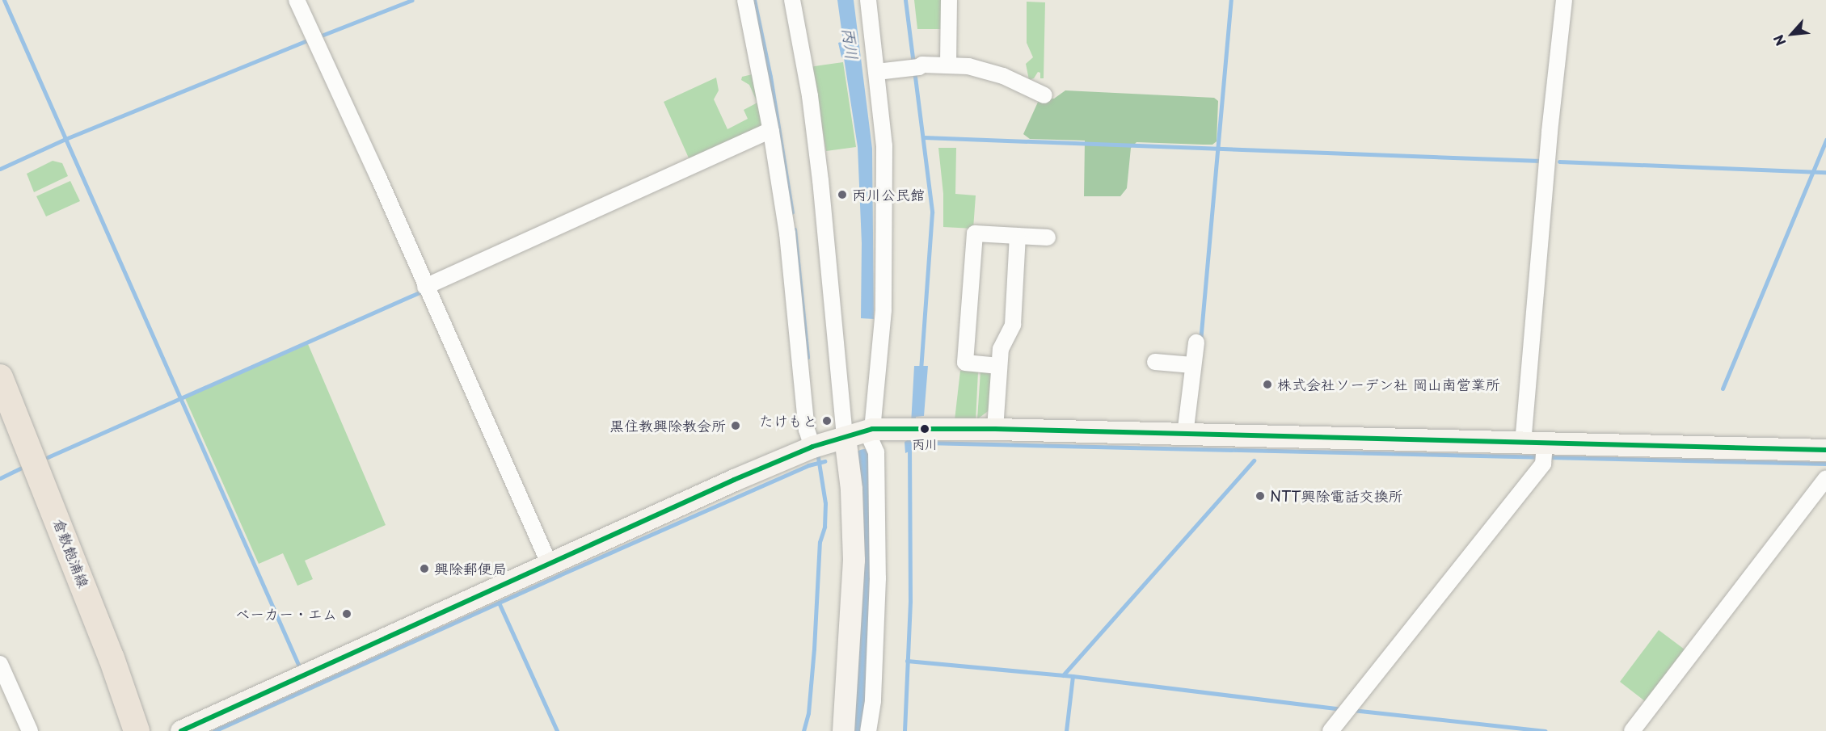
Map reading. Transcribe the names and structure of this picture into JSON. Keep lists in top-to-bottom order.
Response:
{
  "streets": {
    "main road": ["倉敷飽浦線"]
  },
  "water": ["丙川"],
  "places": [
    "丙川公民館",
    "株式会社ソーデン社 岡山南営業所",
    "たけもと",
    "黒住教興除教会所",
    "丙川",
    "NTT興除電話交換所",
    "興除郵便局",
    "ベーカー・エム"
  ],
  "north": "bottom left"
}
